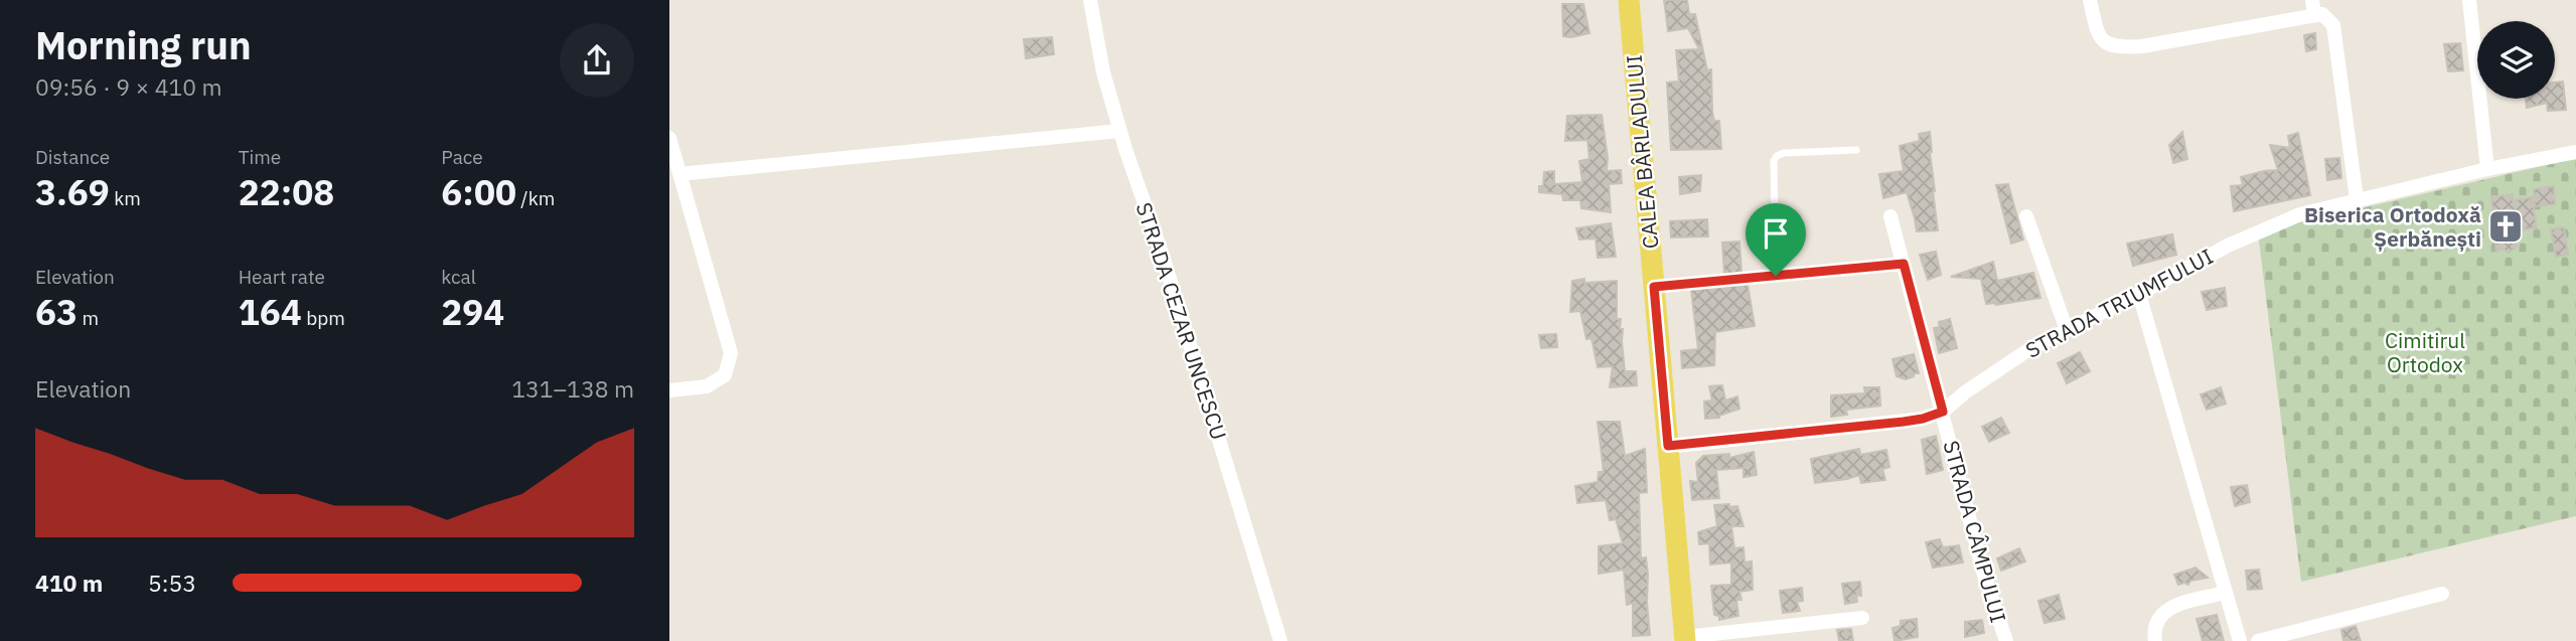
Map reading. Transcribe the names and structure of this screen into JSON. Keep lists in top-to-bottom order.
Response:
{
  "streets": {
    "main road": ["CALEA BÂRLADULUI"],
    "street": ["STRADA TRIUMFULUI", "STRADA CEZAR UNCESCU", "STRADA CÂMPULUI"]
  },
  "crossings": [
    ["CALEA BÂRLADULUI", "STRADA TRIUMFULUI"],
    ["STRADA TRIUMFULUI", "STRADA CÂMPULUI"]
  ],
  "parks": ["Cimitirul Ortodox"],
  "places": {
    "church": ["Biserica Ortodoxă Șerbănești"]
  },
  "page": {
    "heading": ["Morning run", "09:56 · 9 × 410 m"],
    "stats": [
      ["Distance", "3.69 km"],
      ["Time", "22:08"],
      ["Pace", "6:00 /km"],
      ["Elevation", "63 m"],
      ["Heart rate", "164 bpm"],
      ["kcal", "294"]
    ],
    "chart": ["Elevation", "131–138 m"],
    "list": [
      {
        "name": "410 m",
        "note": "5:53"
      }
    ]
  }
}
